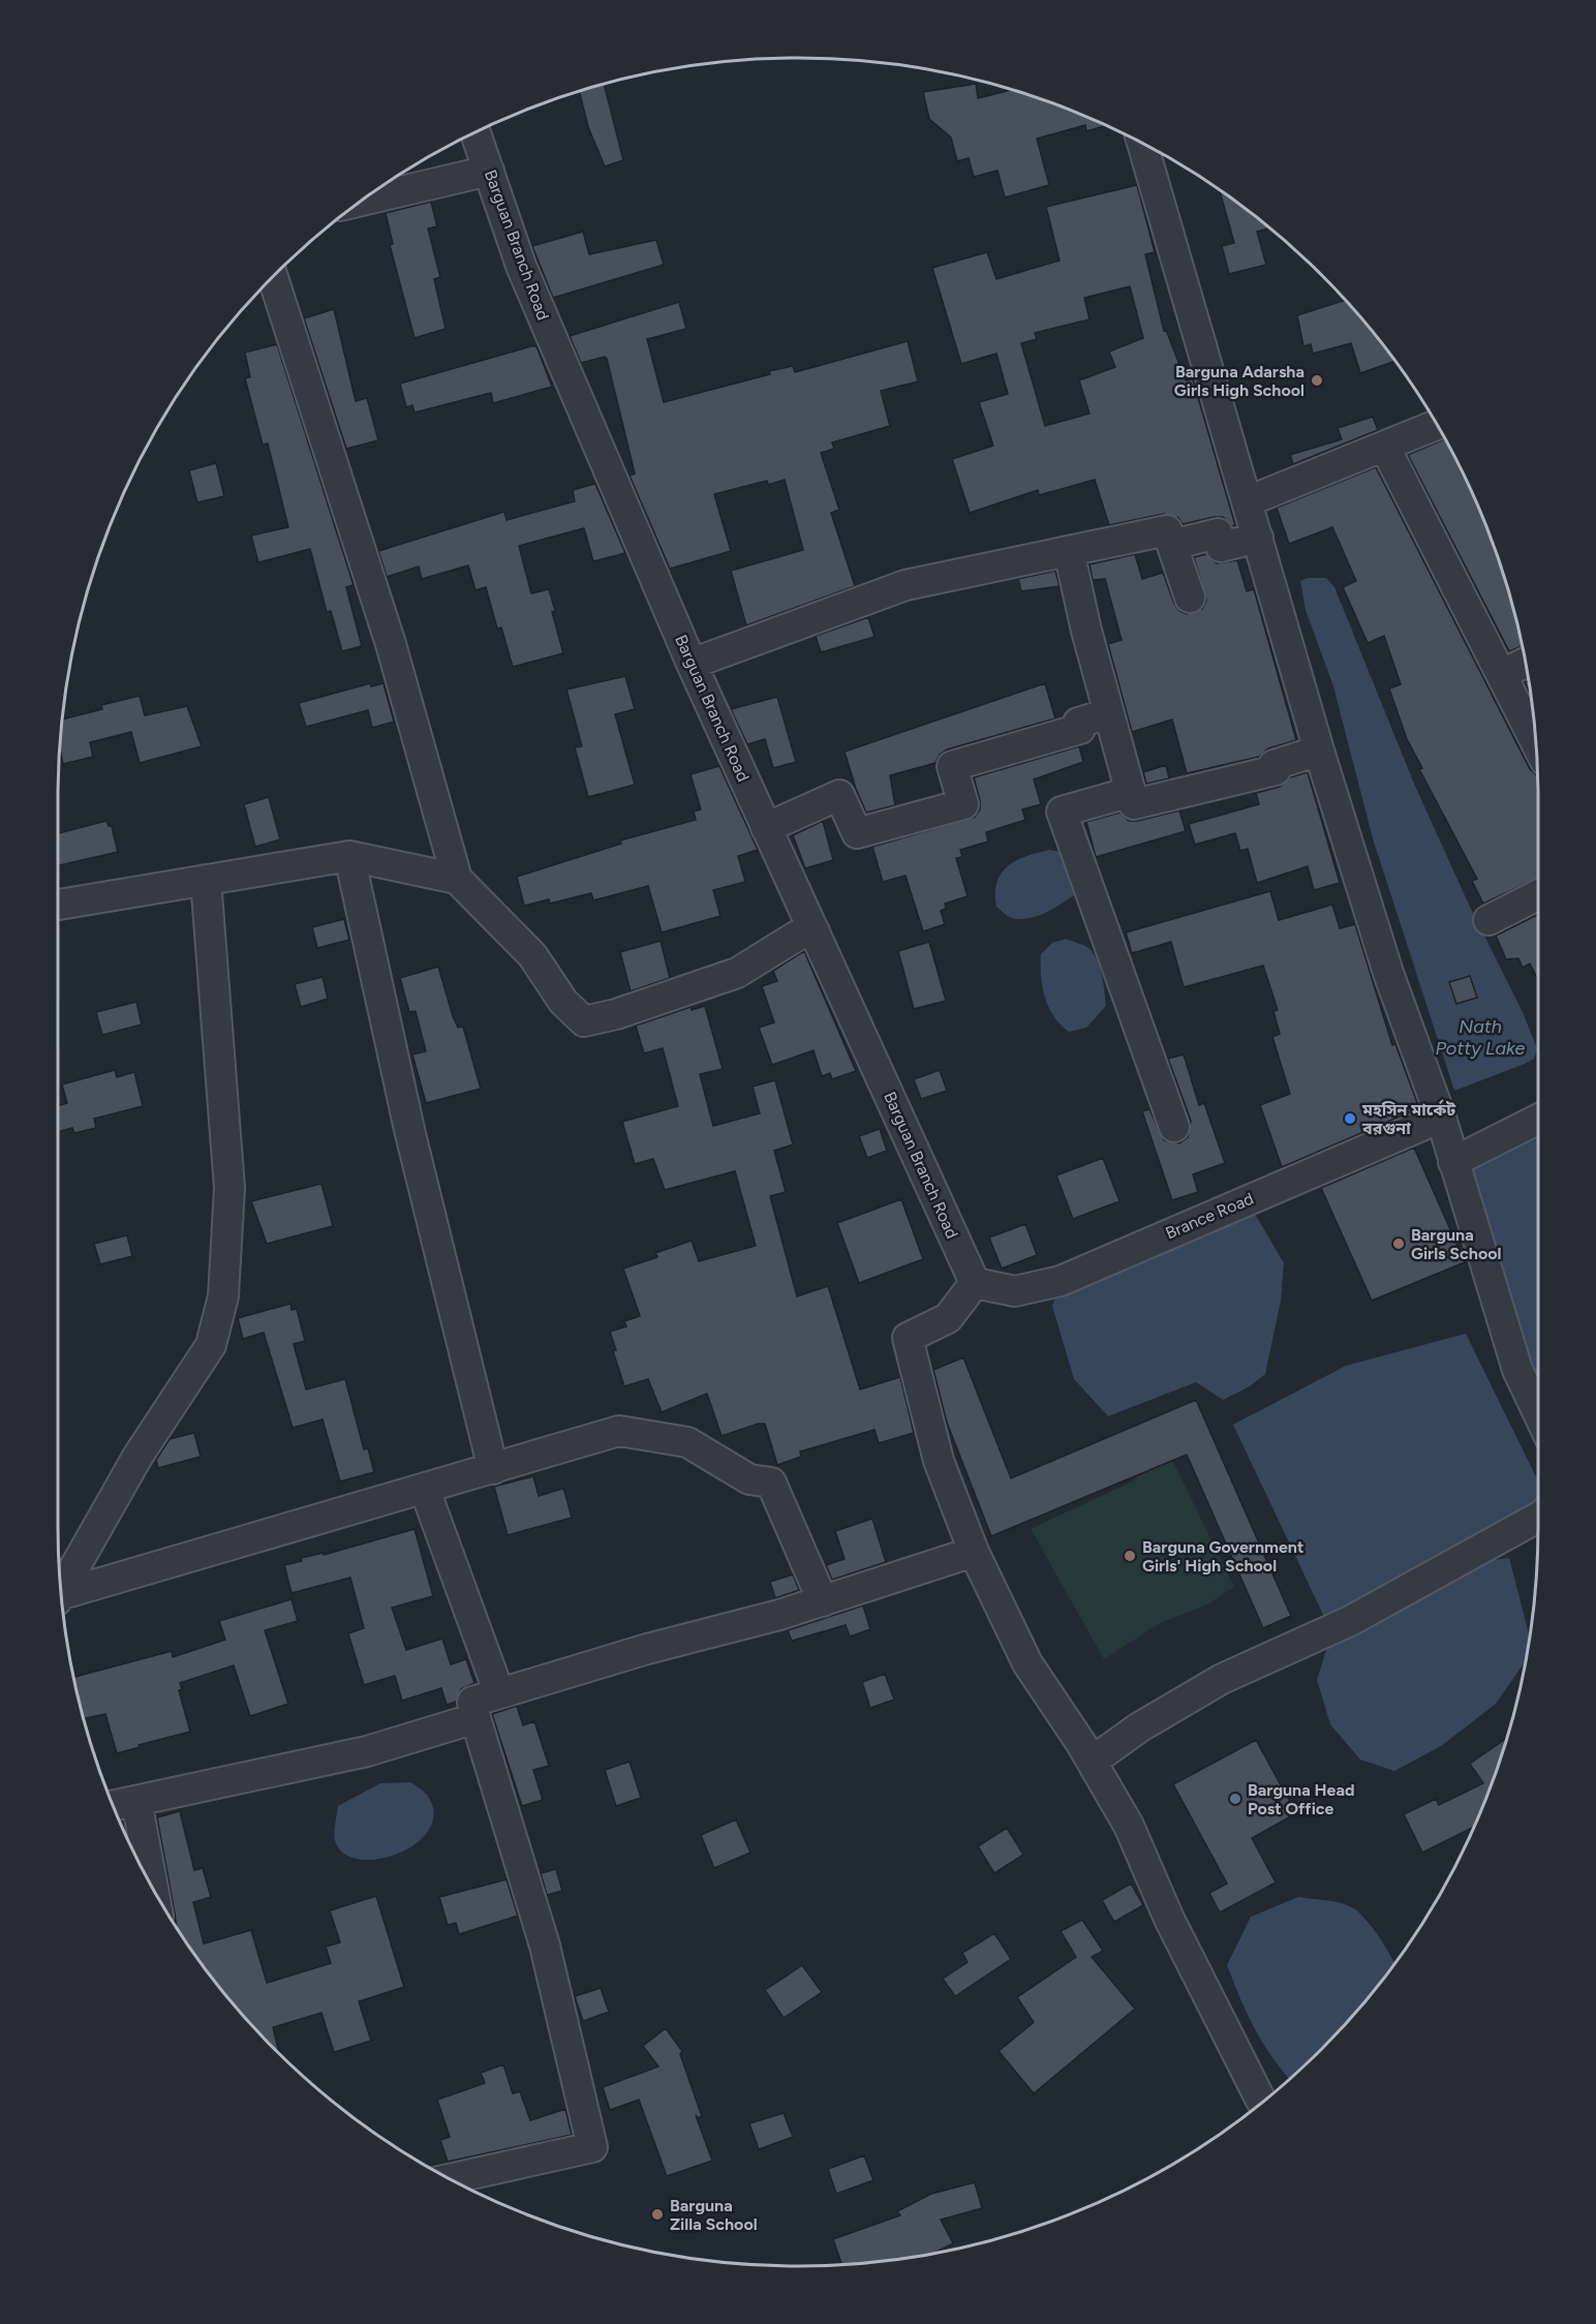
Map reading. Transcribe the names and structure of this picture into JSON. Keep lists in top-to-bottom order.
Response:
{
  "streets": {
    "street": ["Barguan Branch Road", "Brance Road"]
  },
  "crossings": [
    ["Barguan Branch Road", "Brance Road"]
  ],
  "water": ["Nath Potty Lake"],
  "places": [
    "Barguna Adarsha Girls High School",
    "মহসিন মার্কেট বরগুনা",
    "Barguna Girls School",
    "Barguna Government Girls' High School",
    "Barguna Head Post Office",
    "Barguna Zilla School"
  ]
}
